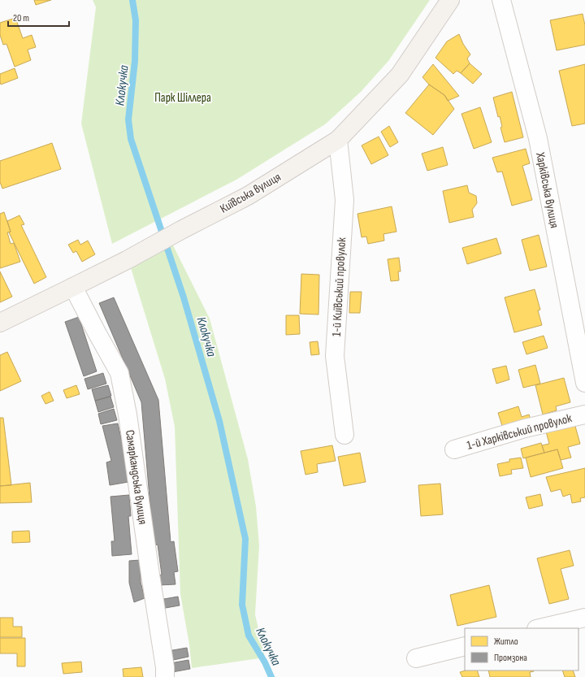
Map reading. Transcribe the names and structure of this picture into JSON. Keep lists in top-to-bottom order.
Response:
{
  "streets": {
    "street": [
      "Харківська вулиця",
      "Київська вулиця",
      "1-й Київський провулок",
      "1-й Харківський провулок",
      "Самаркандська вулиця"
    ]
  },
  "crossings": [
    ["Київська вулиця", "1-й Київський провулок"],
    ["Київська вулиця", "Самаркандська вулиця"]
  ],
  "water": ["Клокучка"],
  "parks": ["Парк Шіллера"],
  "legend": ["Житло", "Промзона"],
  "scale_bar": "20 m"
}
